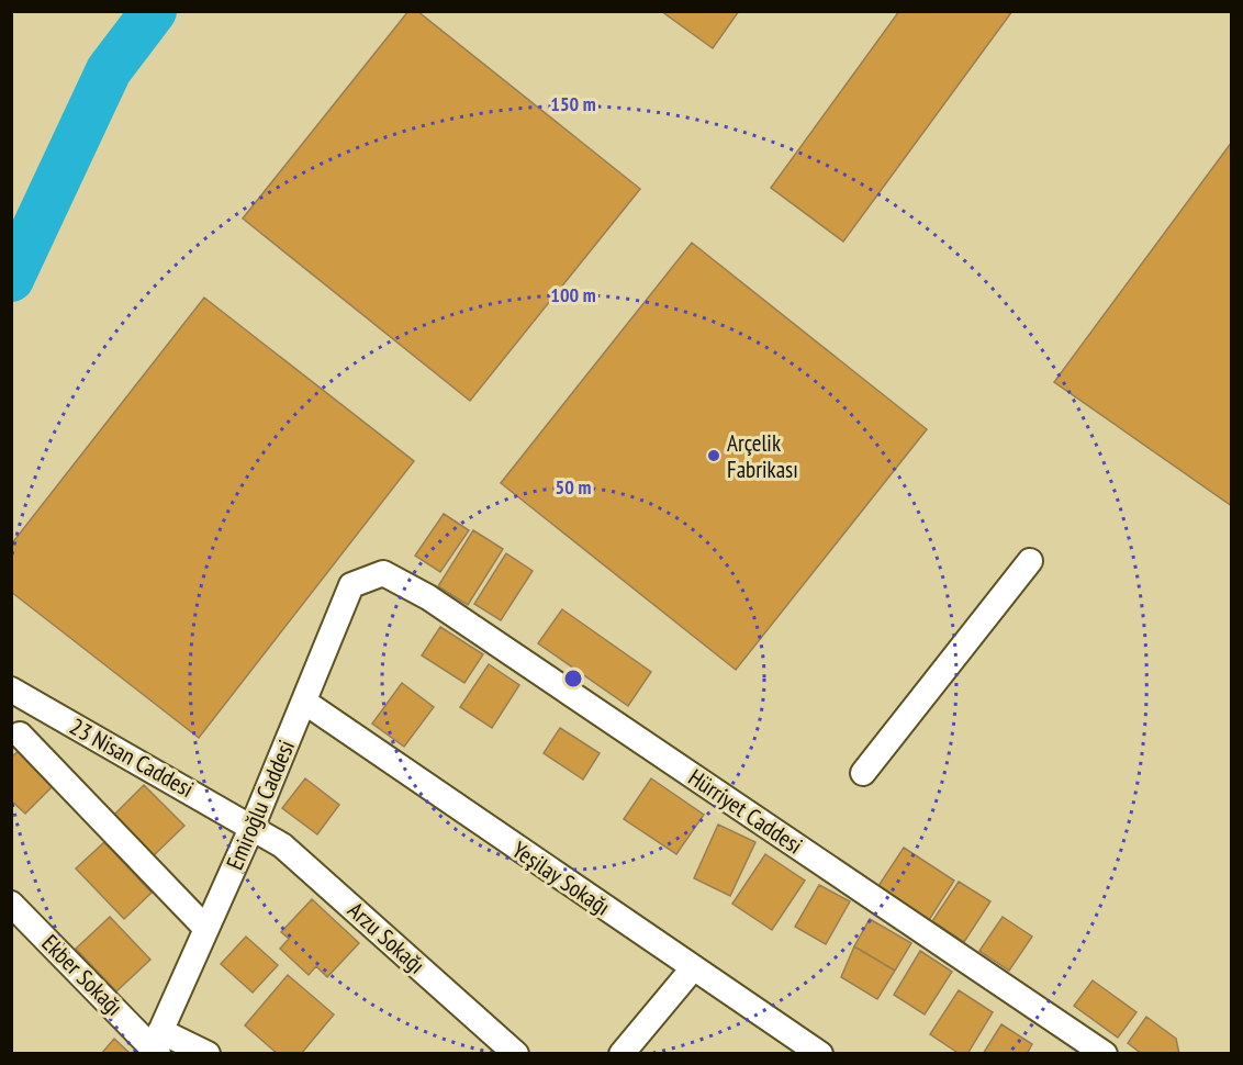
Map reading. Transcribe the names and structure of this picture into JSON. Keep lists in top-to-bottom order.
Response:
{
  "streets": {
    "street": [
      "23 Nisan Caddesi",
      "Emiroğlu Caddesi",
      "Hürriyet Caddesi",
      "Yeşilay Sokağı",
      "Arzu Sokağı",
      "Ekber Sokağı"
    ]
  },
  "crossings": [
    ["23 Nisan Caddesi", "Emiroğlu Caddesi"],
    ["23 Nisan Caddesi", "Arzu Sokağı"],
    ["Emiroğlu Caddesi", "Hürriyet Caddesi"],
    ["Emiroğlu Caddesi", "Yeşilay Sokağı"],
    ["Emiroğlu Caddesi", "Arzu Sokağı"],
    ["Emiroğlu Caddesi", "Ekber Sokağı"]
  ],
  "places": ["Arçelik Fabrikası"],
  "rings": ["150 m", "100 m", "50 m"]
}
